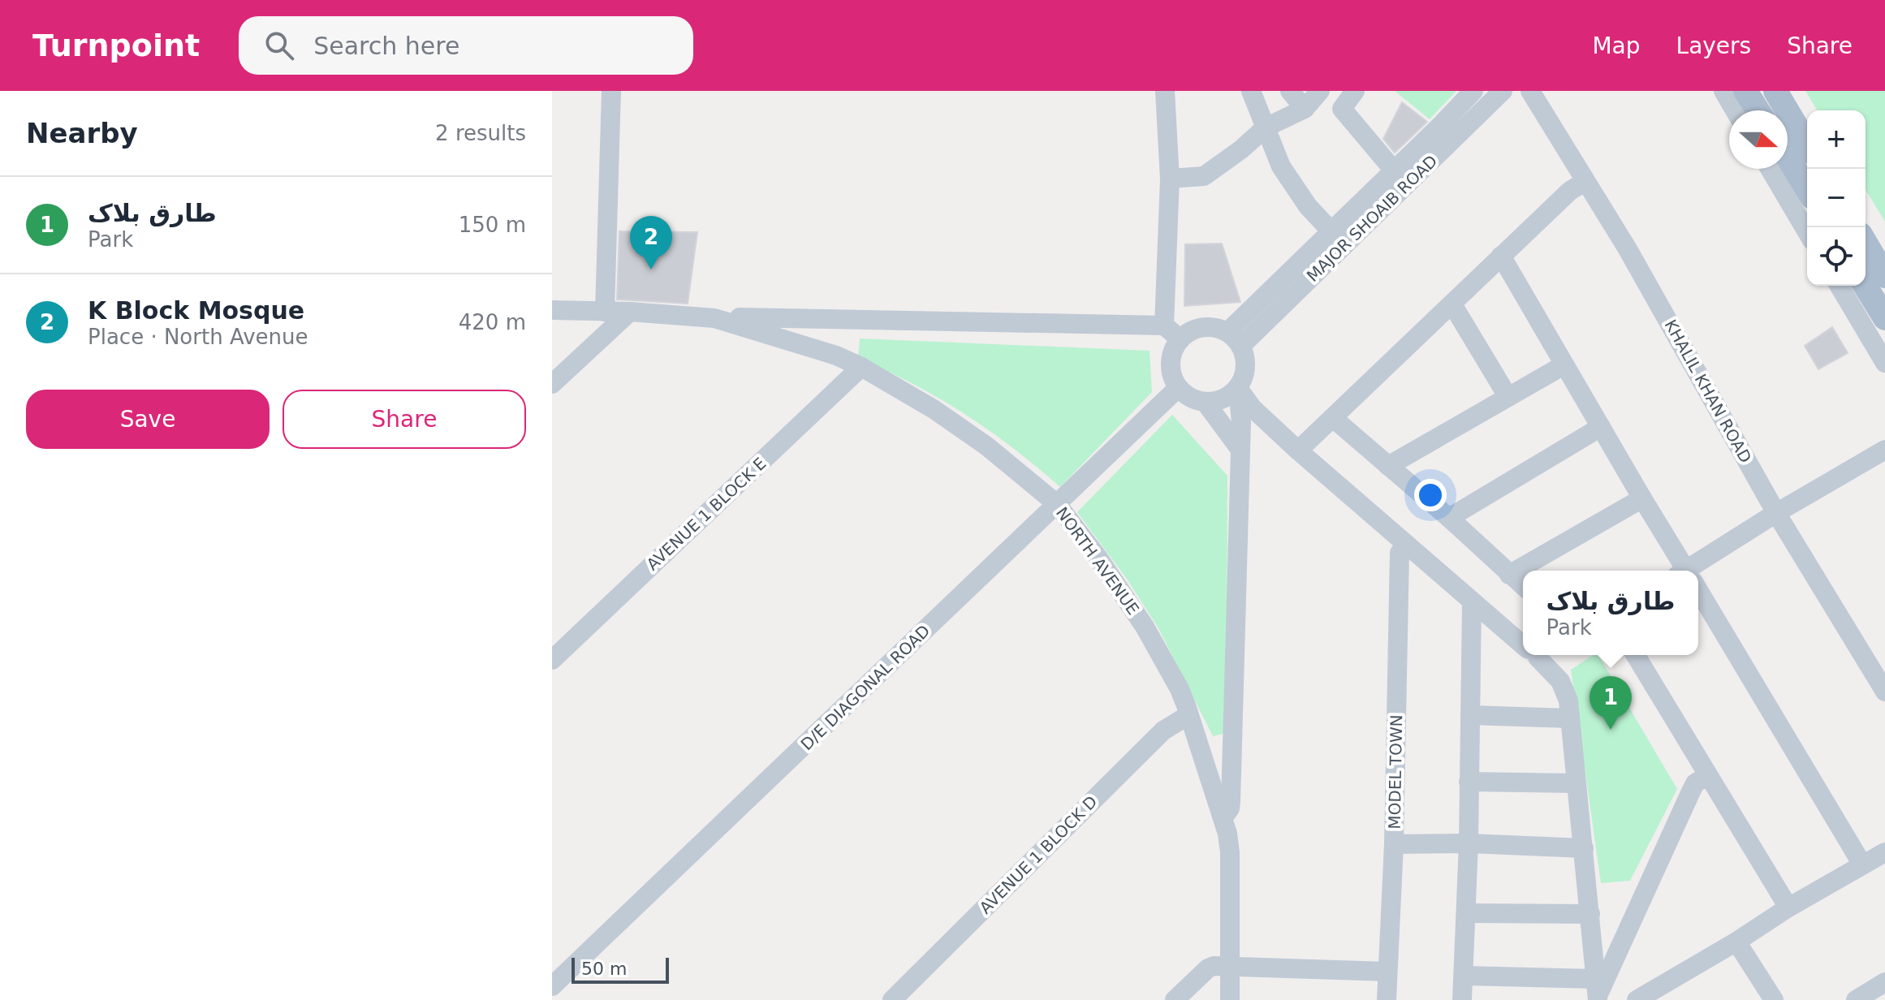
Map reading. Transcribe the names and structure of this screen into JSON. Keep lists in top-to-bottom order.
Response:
{
  "streets": {
    "street": [
      "MAJOR SHOAIB ROAD",
      "KHALIL KHAN ROAD",
      "AVENUE 1 BLOCK E",
      "NORTH AVENUE",
      "D/E DIAGONAL ROAD",
      "MODEL TOWN",
      "AVENUE 1 BLOCK D"
    ]
  },
  "crossings": [
    ["MAJOR SHOAIB ROAD", "D/E DIAGONAL ROAD"],
    ["AVENUE 1 BLOCK E", "NORTH AVENUE"],
    ["NORTH AVENUE", "D/E DIAGONAL ROAD"],
    ["NORTH AVENUE", "AVENUE 1 BLOCK D"]
  ],
  "scale_bar": "50 m",
  "north": "right",
  "page": {
    "header": "Turnpoint",
    "search": "Search here",
    "nav": ["Map", "Layers", "Share"],
    "heading": ["Nearby", "2 results"],
    "map_buttons": ["+", "−"],
    "list": [
      {
        "mark": "1",
        "name": "طارق بلاک",
        "note": "Park",
        "value": "150 m"
      },
      {
        "mark": "2",
        "name": "K Block Mosque",
        "note": "Place · North Avenue",
        "value": "420 m"
      }
    ],
    "pins": ["2", "1"],
    "buttons": ["Save", "Share"],
    "popup": ["طارق بلاک", "Park"],
    "scale": "50 m"
  }
}
